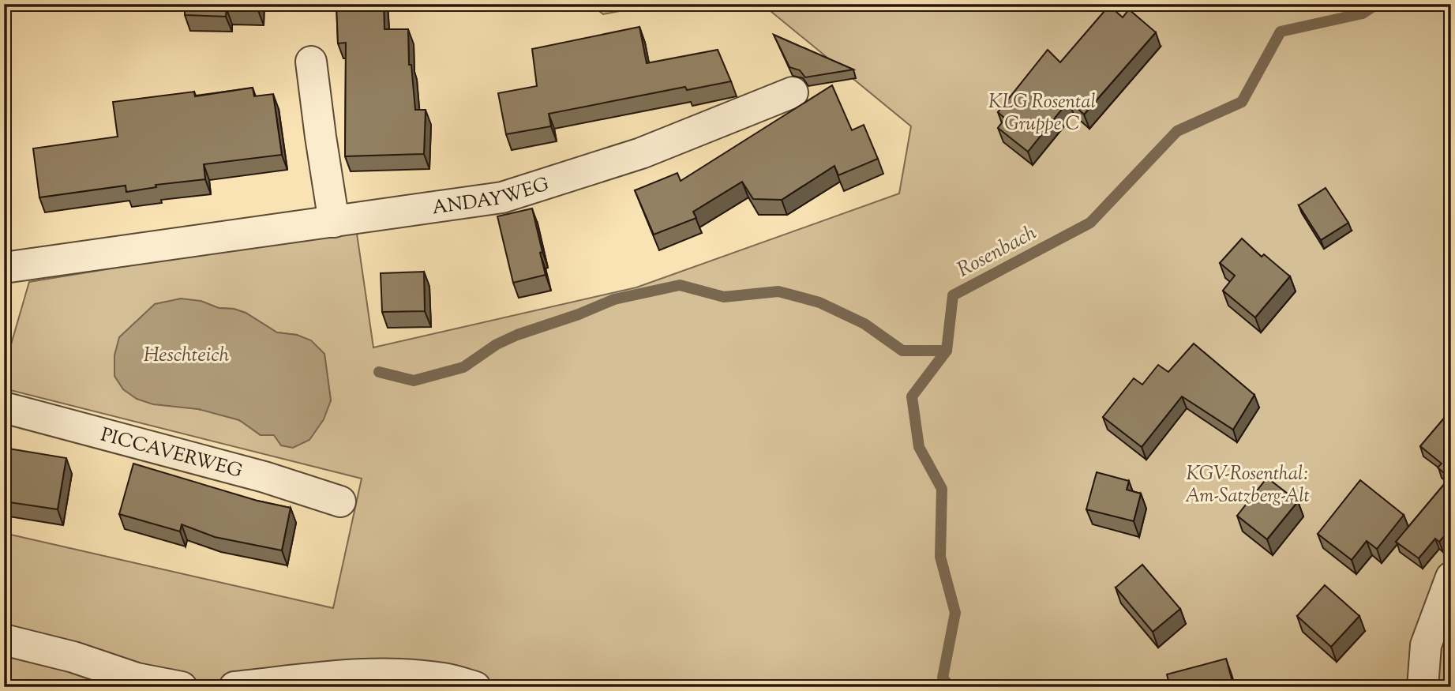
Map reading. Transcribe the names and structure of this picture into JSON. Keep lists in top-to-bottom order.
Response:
{
  "streets": {
    "street": ["ANDAYWEG", "PICCAVERWEG"]
  },
  "water": ["Rosenbach", "Heschteich"],
  "parks": ["KLG Rosental Gruppe C", "KGV-Rosenthal: Am-Satzberg-Alt"]
}
